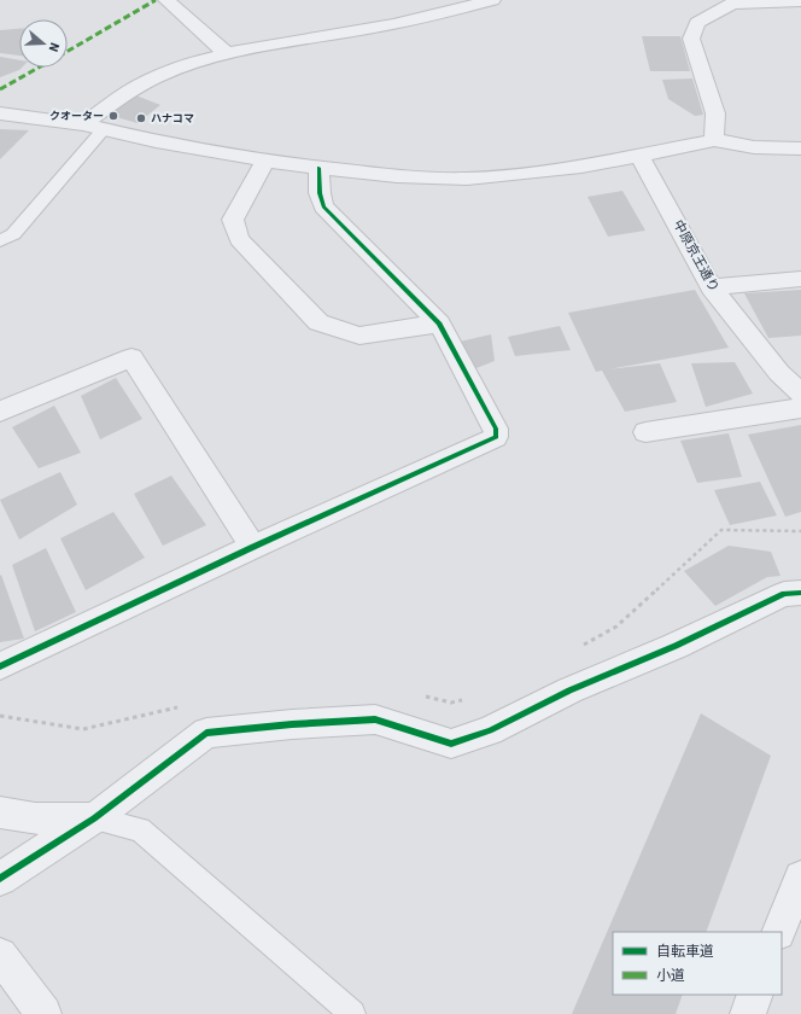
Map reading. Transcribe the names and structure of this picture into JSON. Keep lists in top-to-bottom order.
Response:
{
  "streets": {
    "street": ["中原京王通り"]
  },
  "places": ["クオーター", "ハナコマ"],
  "legend": ["自転車道", "小道"],
  "north": "right"
}
